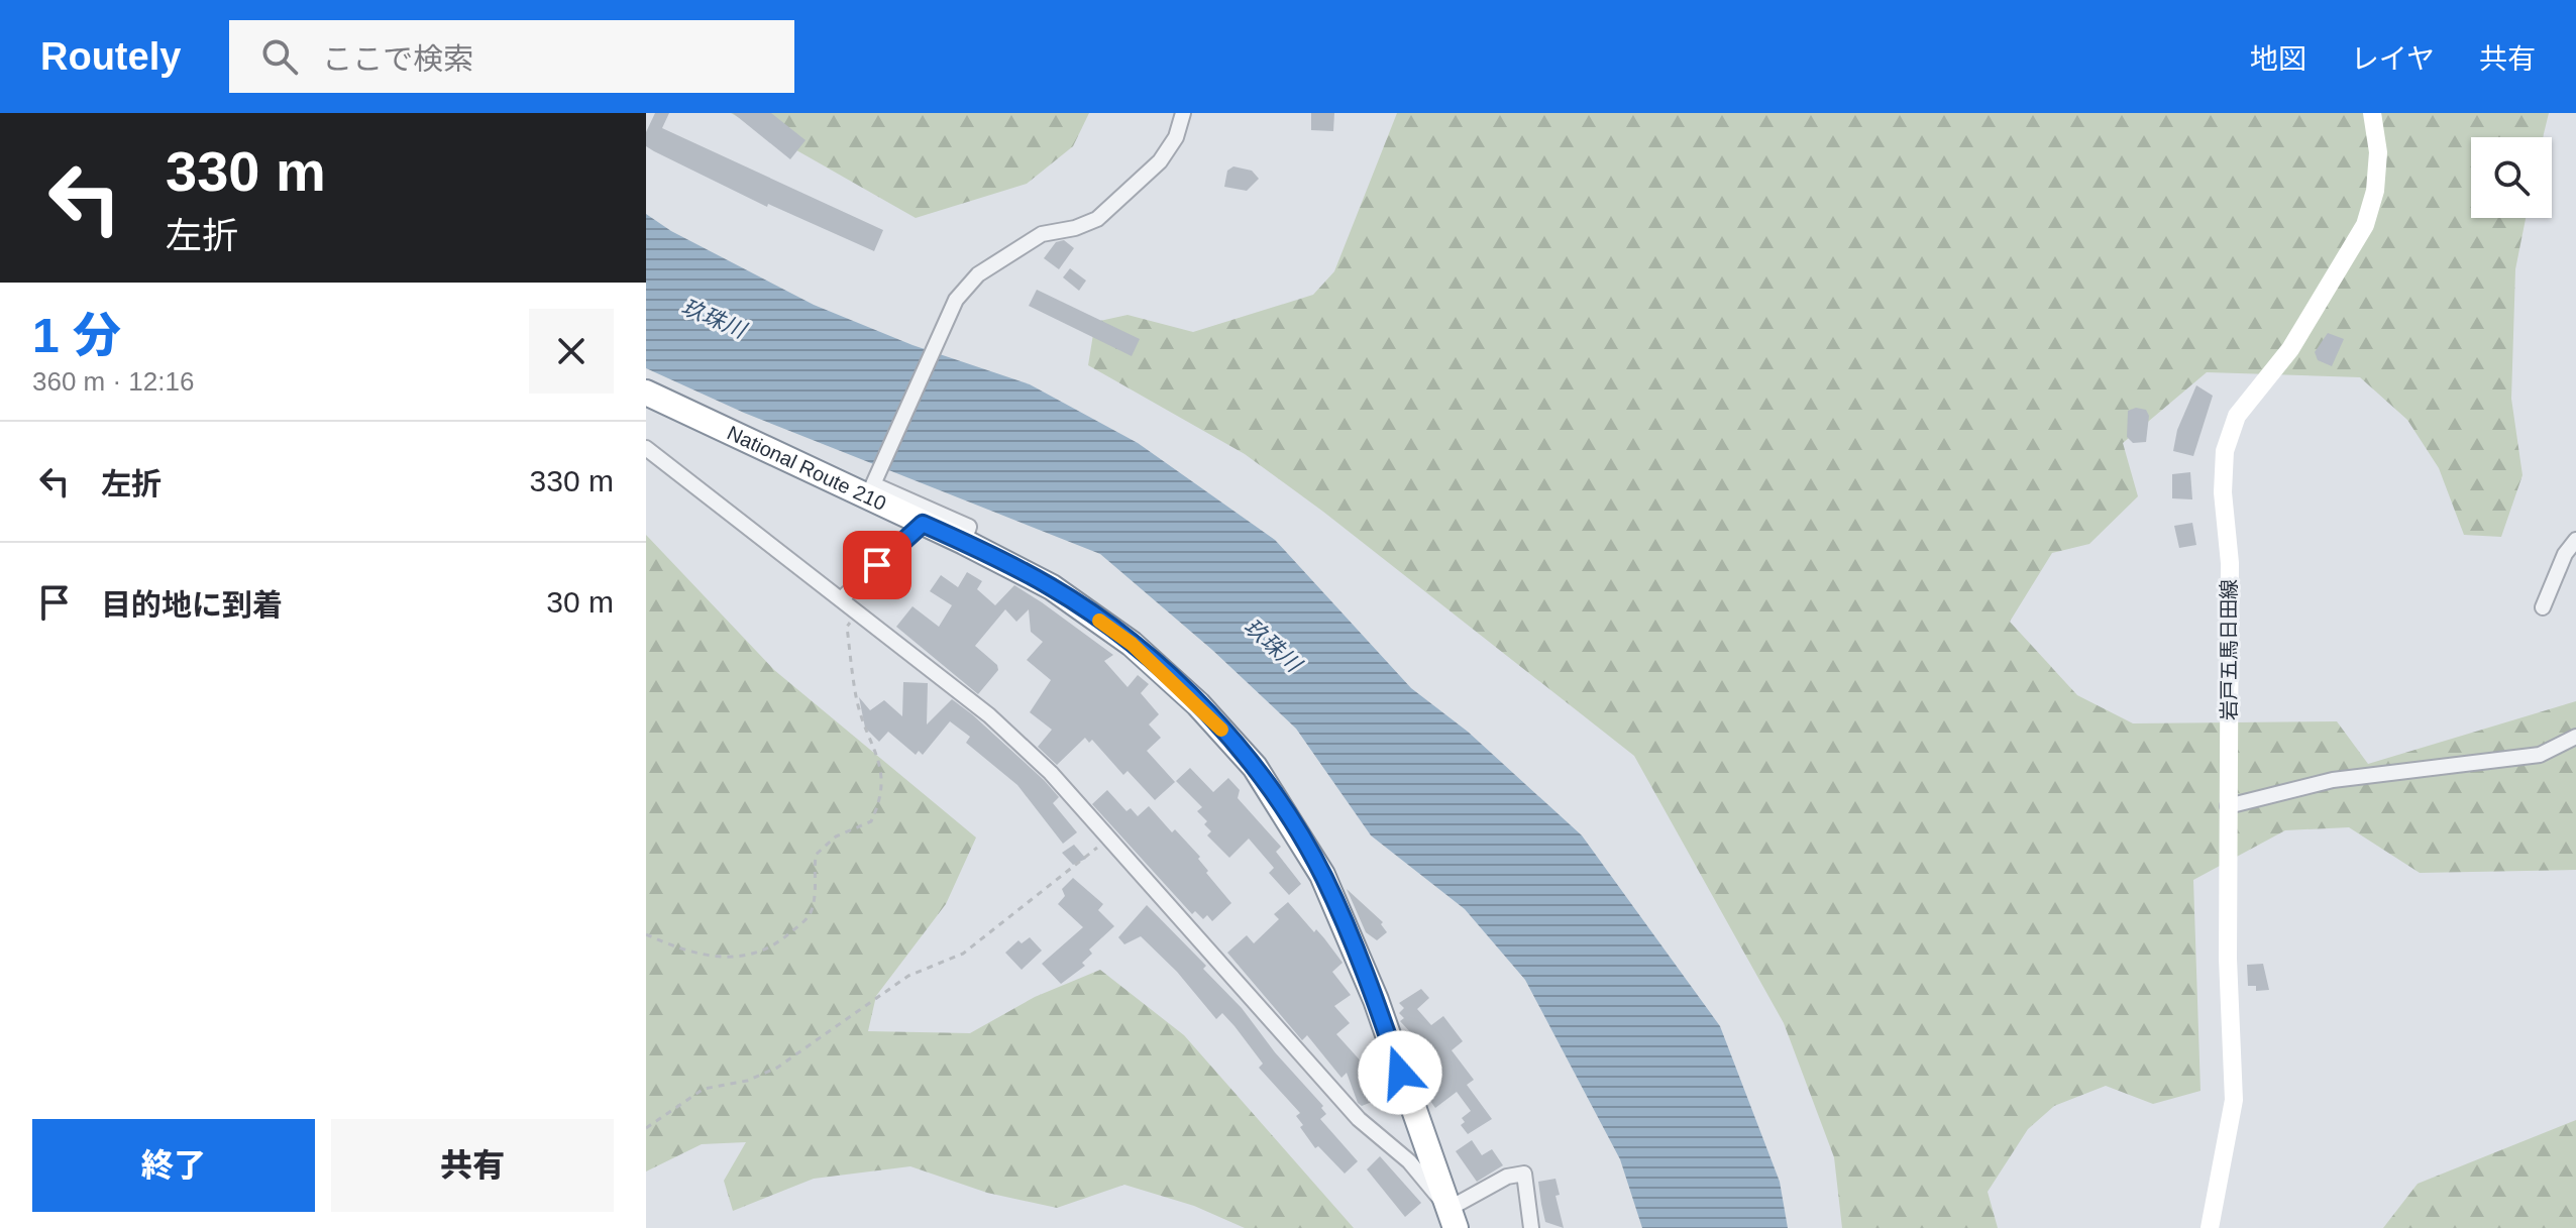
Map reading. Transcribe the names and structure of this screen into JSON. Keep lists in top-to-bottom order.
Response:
{
  "streets": {
    "highway": ["National Route 210"],
    "main road": ["岩戸五馬日田線"]
  },
  "water": ["玖珠川"],
  "page": {
    "header": "Routely",
    "search": "ここで検索",
    "nav": ["地図", "レイヤ", "共有"],
    "turn": ["330 m", "左折"],
    "heading": ["1 分", "360 m · 12:16"],
    "list": [
      {
        "name": "左折",
        "value": "330 m"
      },
      {
        "name": "目的地に到着",
        "value": "30 m"
      }
    ],
    "buttons": ["終了", "共有"]
  }
}
